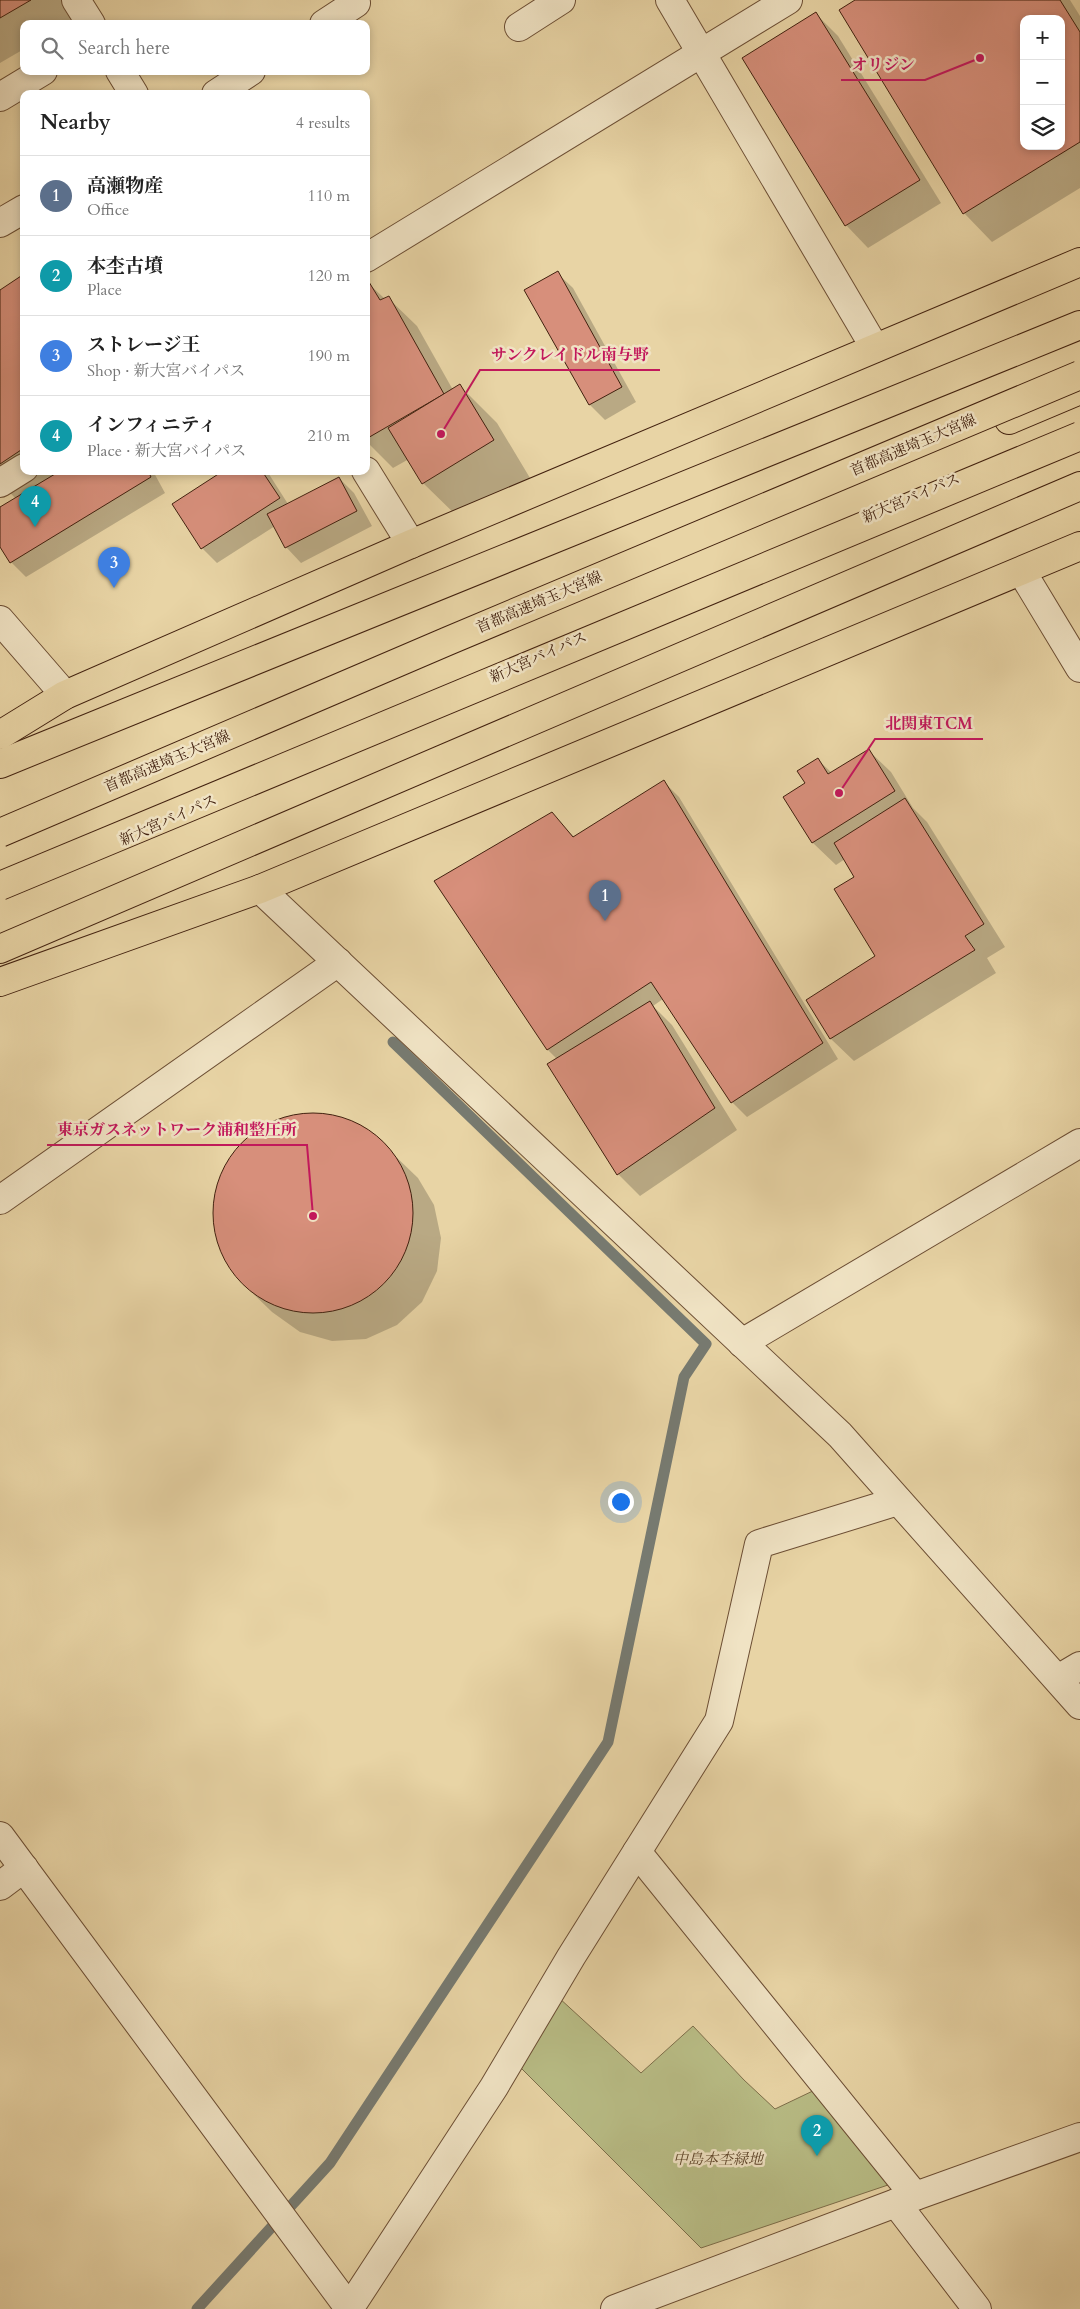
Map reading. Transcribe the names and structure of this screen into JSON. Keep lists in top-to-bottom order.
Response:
{
  "streets": {
    "highway": ["首都高速埼玉大宮線", "新大宮バイパス"]
  },
  "parks": ["中島本杢緑地"],
  "places": [
    "オリジン",
    "サンクレイドル南与野",
    "北関東TCM",
    "東京ガスネットワーク浦和整圧所"
  ],
  "page": {
    "map_buttons": ["+", "−"],
    "search": "Search here",
    "heading": ["Nearby", "4 results"],
    "list": [
      {
        "mark": "1",
        "name": "高瀬物産",
        "note": "Office",
        "value": "110 m"
      },
      {
        "mark": "2",
        "name": "本杢古墳",
        "note": "Place",
        "value": "120 m"
      },
      {
        "mark": "3",
        "name": "ストレージ王",
        "note": "Shop · 新大宮バイパス",
        "value": "190 m"
      },
      {
        "mark": "4",
        "name": "インフィニティ",
        "note": "Place · 新大宮バイパス",
        "value": "210 m"
      }
    ],
    "pins": [
      "4",
      "3",
      "1",
      "2"
    ]
  }
}
